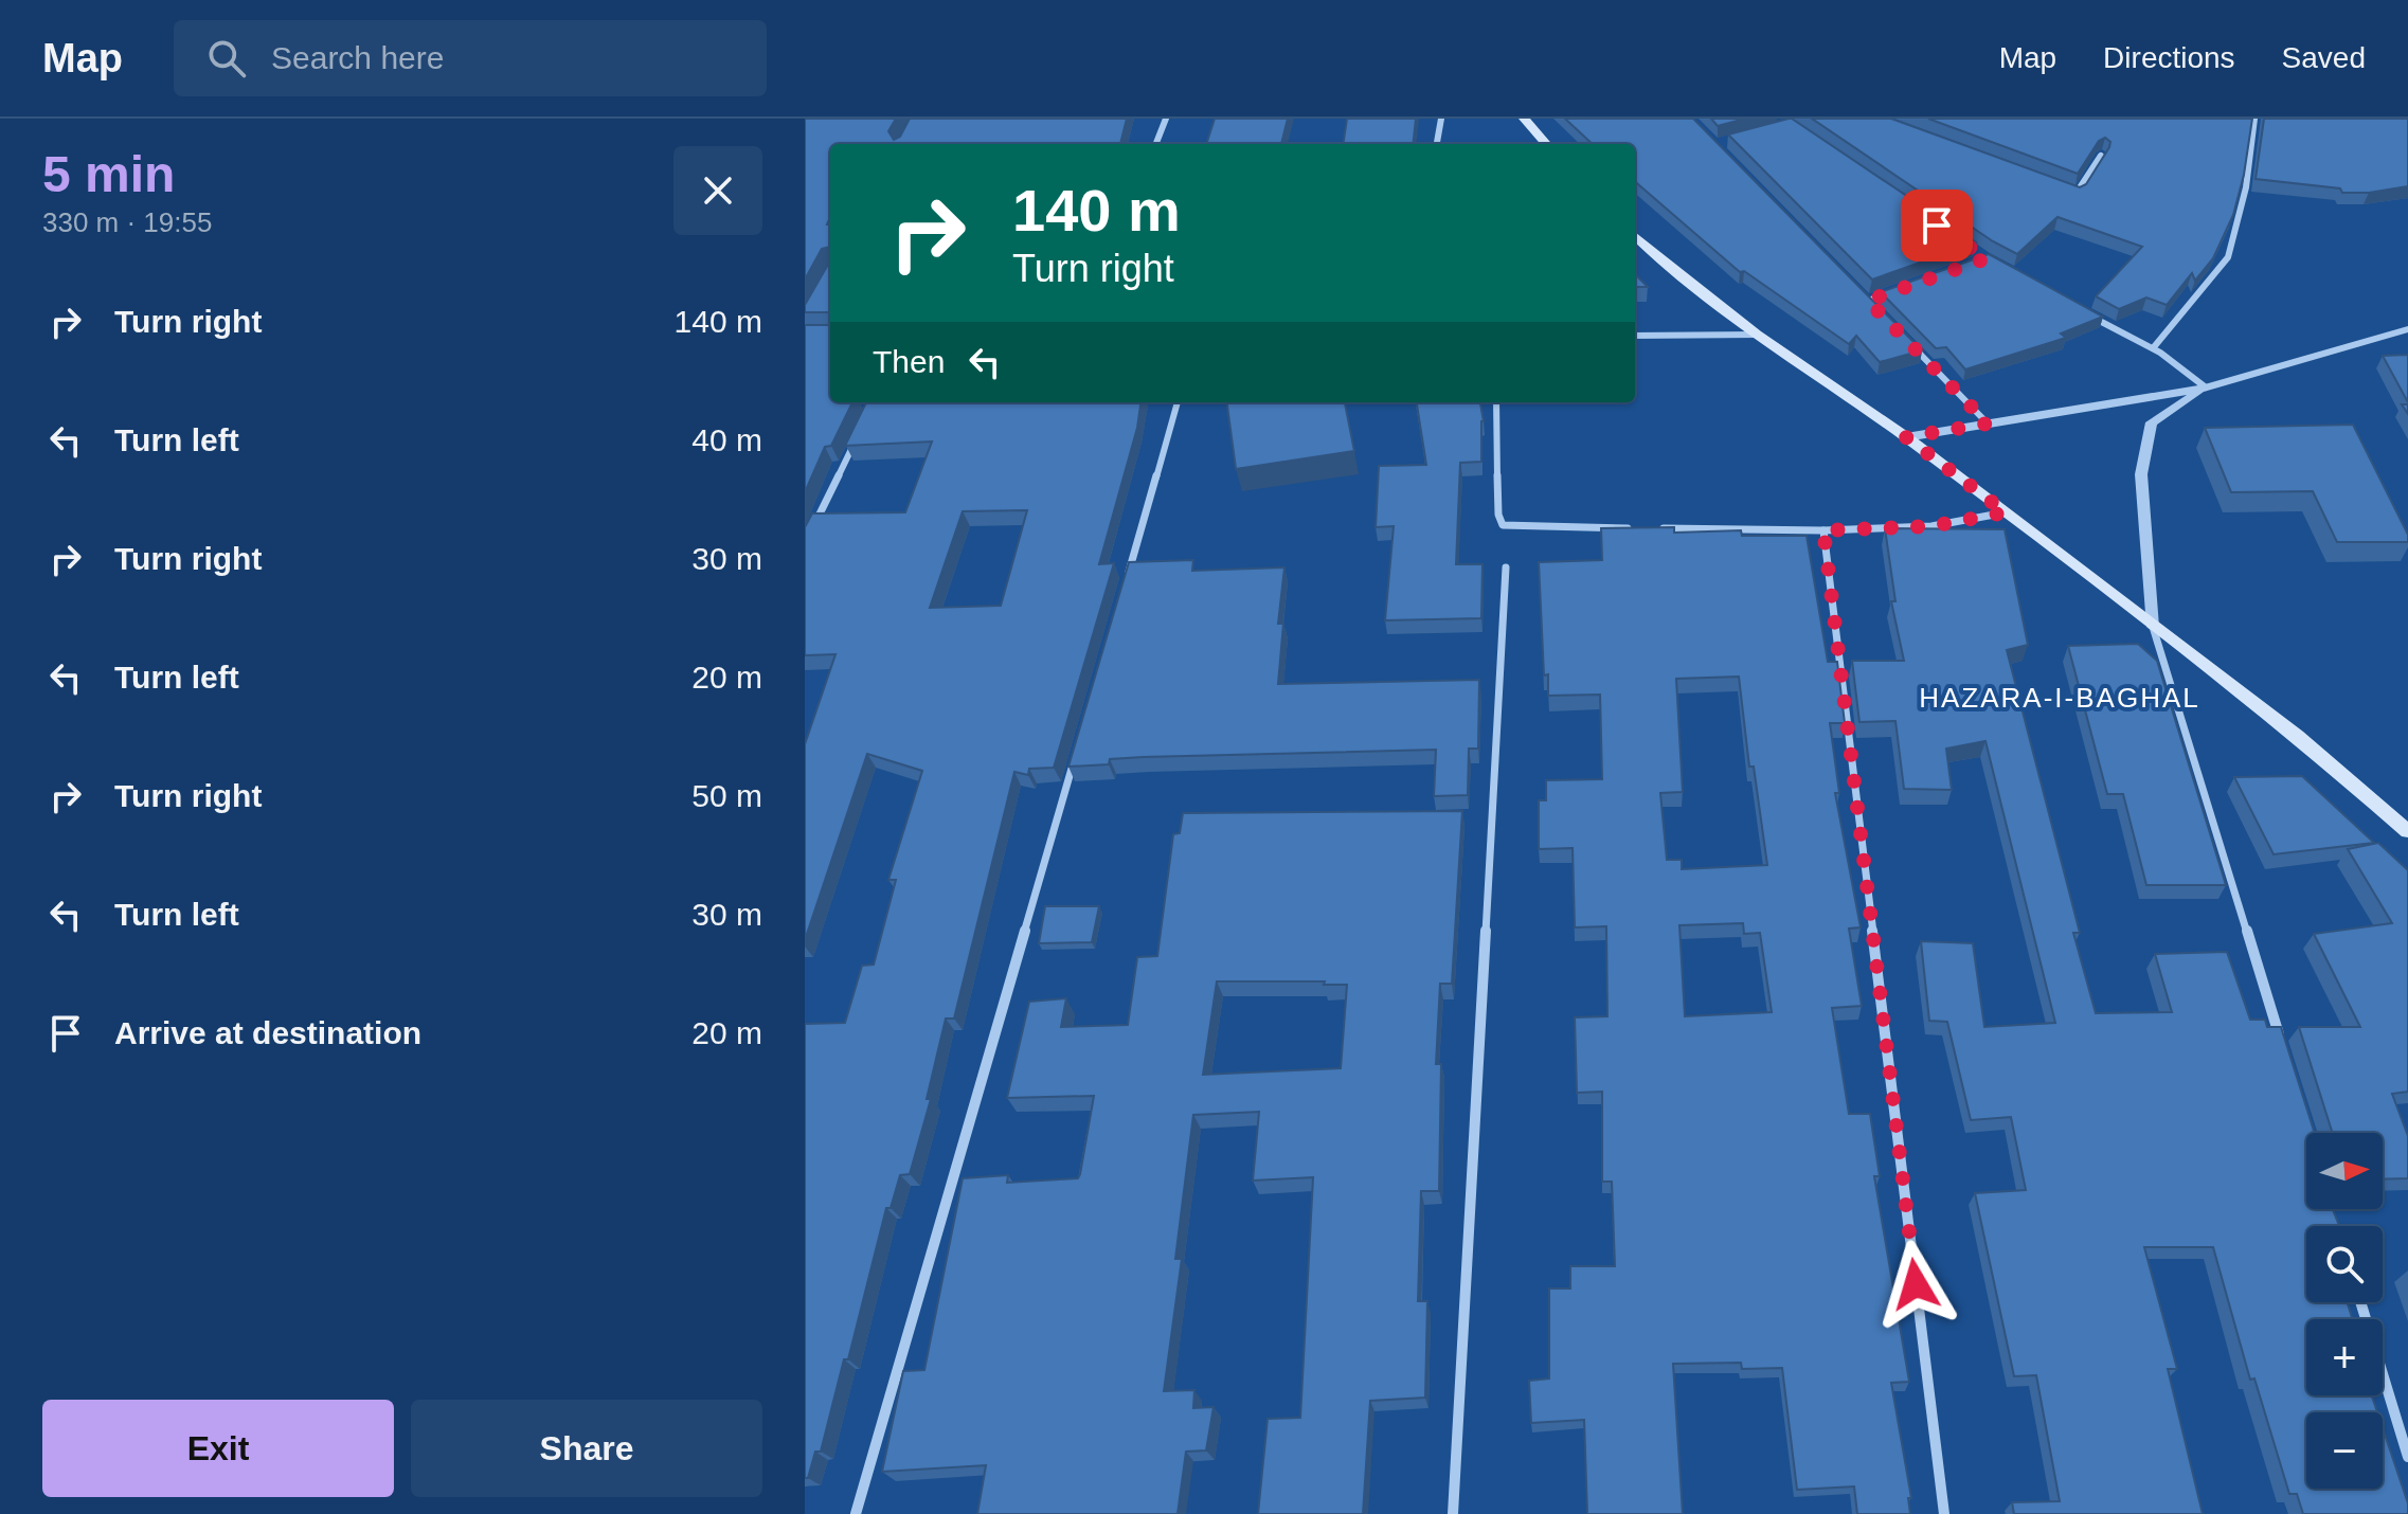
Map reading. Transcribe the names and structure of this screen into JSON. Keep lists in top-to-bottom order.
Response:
{
  "districts": ["HAZARA-I-BAGHAL"],
  "north": "right",
  "page": {
    "header": "Map",
    "search": "Search here",
    "nav": ["Map", "Directions", "Saved"],
    "heading": ["5 min", "330 m · 19:55"],
    "turn": ["140 m", "Turn right"],
    "list": [
      {
        "name": "Turn right",
        "value": "140 m"
      },
      {
        "name": "Turn left",
        "value": "40 m"
      },
      {
        "name": "Turn right",
        "value": "30 m"
      },
      {
        "name": "Turn left",
        "value": "20 m"
      },
      {
        "name": "Turn right",
        "value": "50 m"
      },
      {
        "name": "Turn left",
        "value": "30 m"
      },
      {
        "name": "Arrive at destination",
        "value": "20 m"
      }
    ],
    "then": "Then",
    "map_buttons": ["+", "−"],
    "buttons": ["Exit", "Share"]
  }
}
